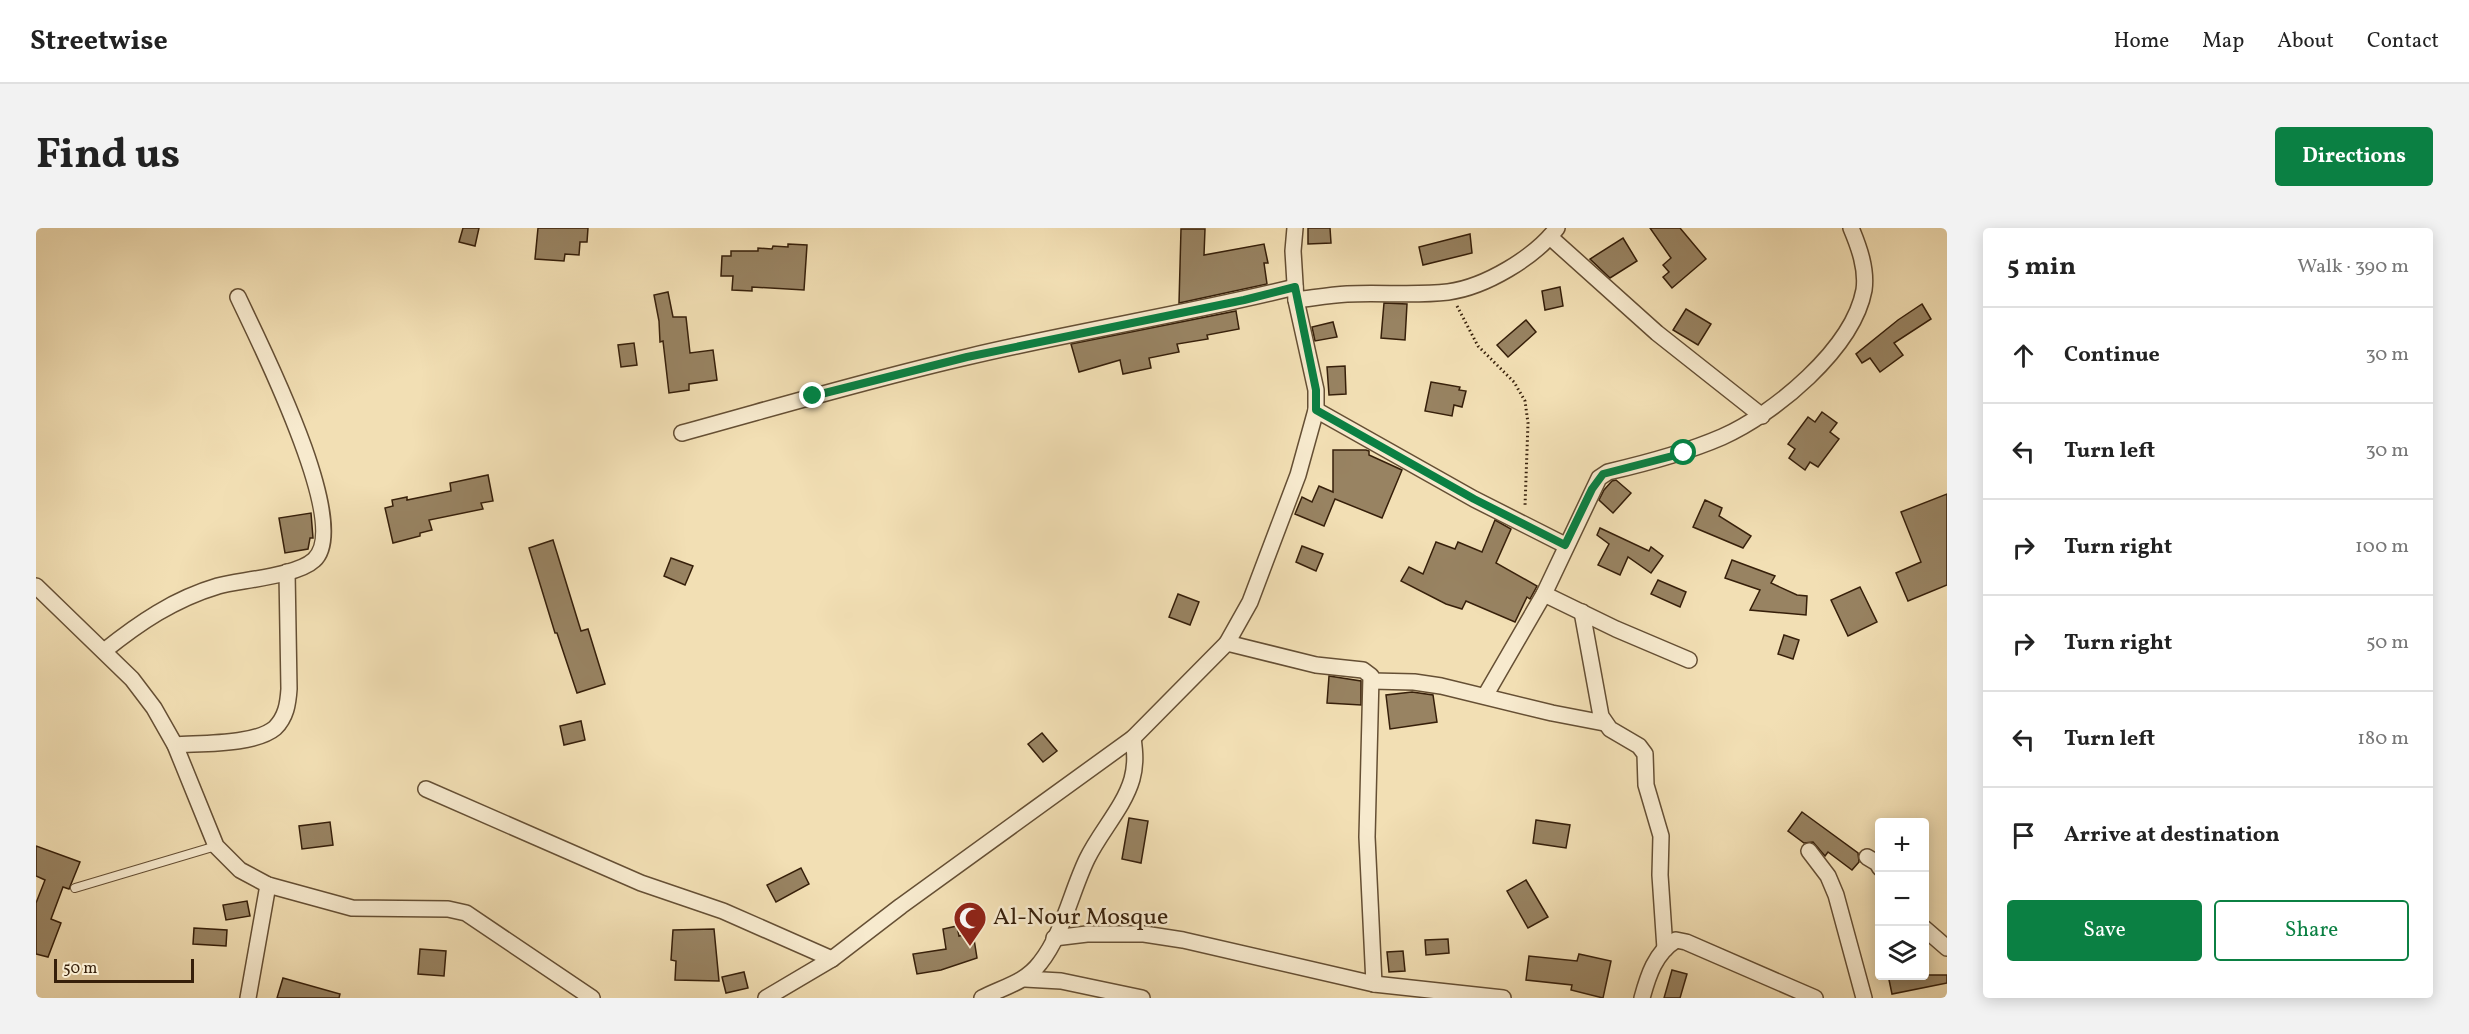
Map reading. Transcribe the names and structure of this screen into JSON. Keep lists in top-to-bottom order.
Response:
{
  "places": {
    "mosque": ["Al-Nour Mosque"]
  },
  "scale_bar": "50 m",
  "page": {
    "header": "Streetwise",
    "nav": [
      "Home",
      "Map",
      "About",
      "Contact"
    ],
    "title": "Find us",
    "buttons": [
      "Directions",
      ["Save", "Share"]
    ],
    "heading": ["5 min", "Walk · 390 m"],
    "list": [
      ["Continue", "30 m"],
      ["Turn left", "30 m"],
      ["Turn right", "100 m"],
      ["Turn right", "50 m"],
      ["Turn left", "180 m"],
      "Arrive at destination"
    ],
    "map_buttons": ["+", "−"],
    "scale": "50 m"
  }
}
